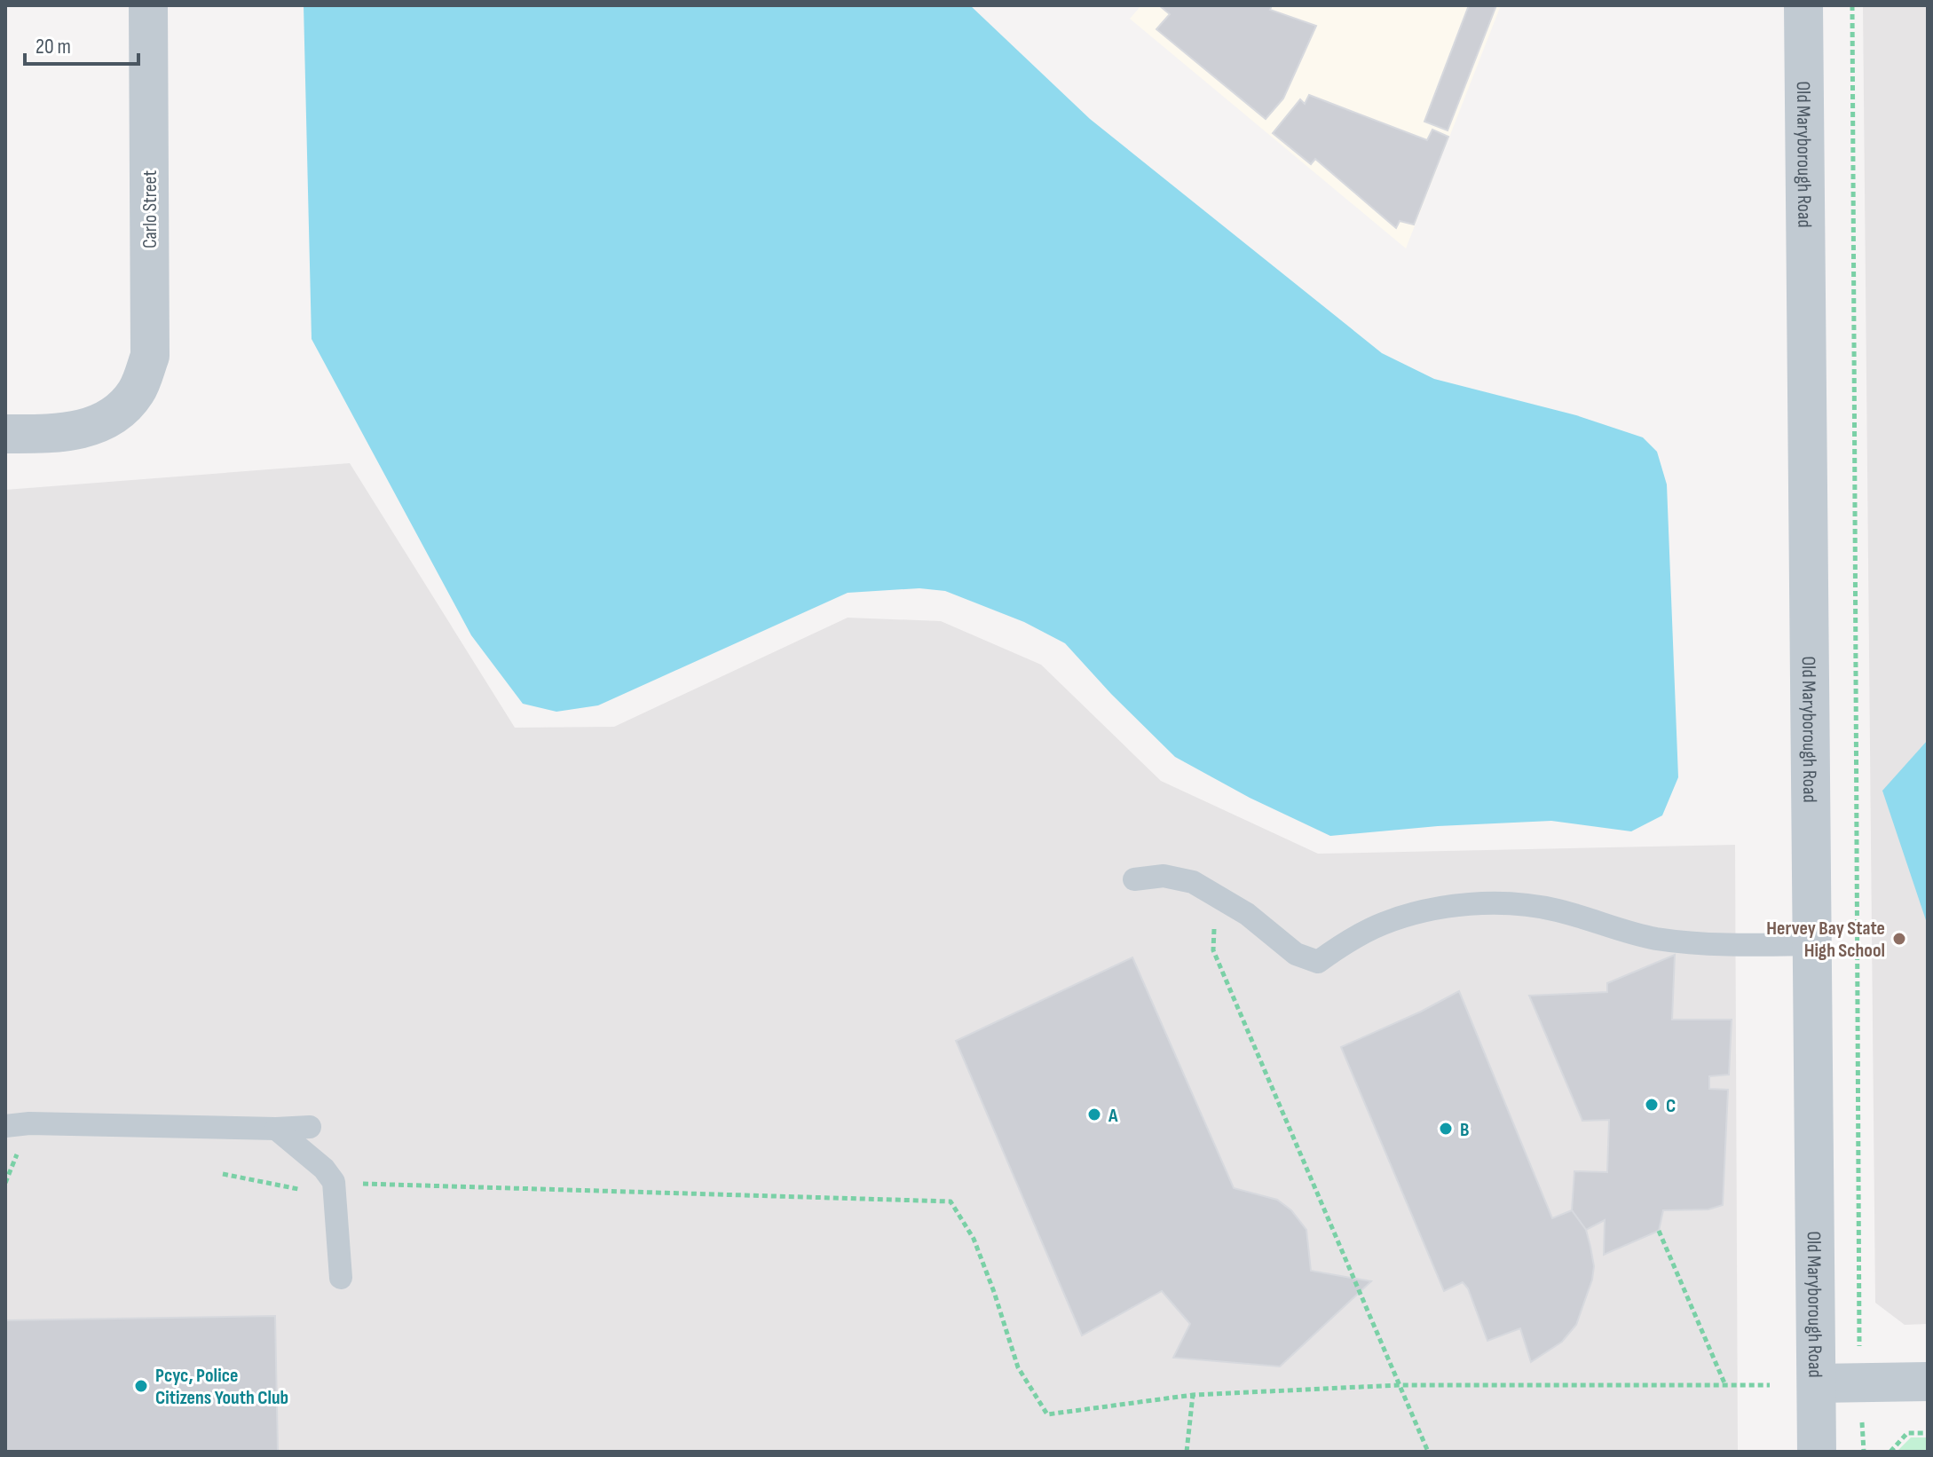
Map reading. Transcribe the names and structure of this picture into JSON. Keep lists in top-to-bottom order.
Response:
{
  "streets": {
    "street": ["Old Maryborough Road", "Carlo Street"]
  },
  "places": [
    "Hervey Bay State High School",
    "C",
    "A",
    "B",
    "Pcyc, Police Citizens Youth Club"
  ],
  "scale_bar": "20 m"
}
